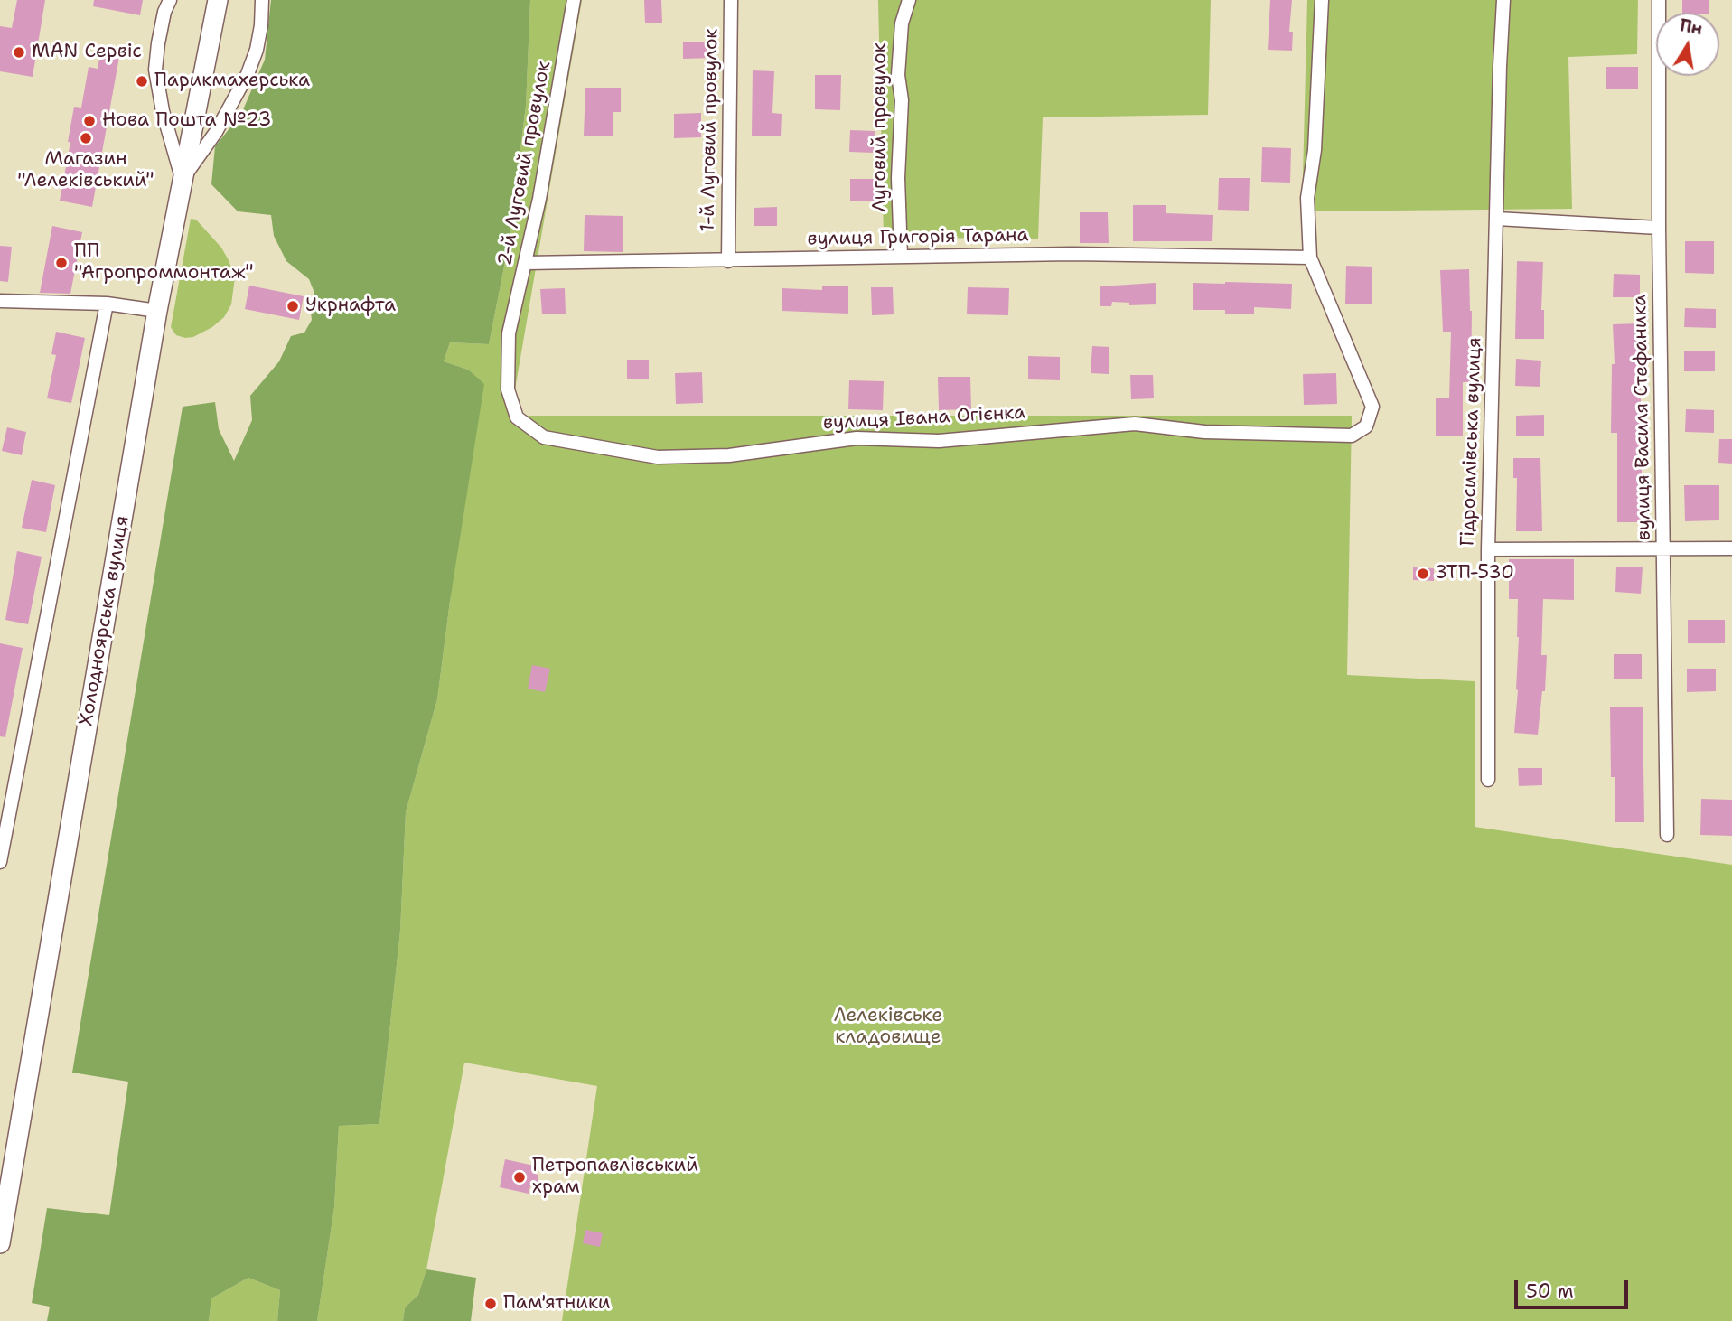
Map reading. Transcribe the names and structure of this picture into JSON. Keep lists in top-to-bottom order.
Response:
{
  "streets": {
    "main road": ["Холодноярська вулиця"],
    "street": [
      "Луговий провулок",
      "1-й Луговий провулок",
      "2-й Луговий провулок",
      "вулиця Григорія Тарана",
      "вулиця Василя Стефаника",
      "вулиця Івана Огієнка",
      "Гідросилівська вулиця"
    ]
  },
  "crossings": [
    ["Луговий провулок", "вулиця Григорія Тарана"],
    ["1-й Луговий провулок", "вулиця Григорія Тарана"],
    ["2-й Луговий провулок", "вулиця Григорія Тарана"],
    ["2-й Луговий провулок", "вулиця Івана Огієнка"],
    ["вулиця Григорія Тарана", "вулиця Івана Огієнка"]
  ],
  "parks": ["Лелеківське кладовище"],
  "places": [
    "MAN Сервіс",
    "Парикмахерська",
    "Нова Пошта №23",
    "Магазин \"Лелеківський\"",
    "ПП \"Агропроммонтаж\"",
    "Укрнафта",
    "ЗТП-530",
    "Петропавлівський храм",
    "Пам'ятники"
  ],
  "scale_bar": "50 m",
  "north": "top"
}
